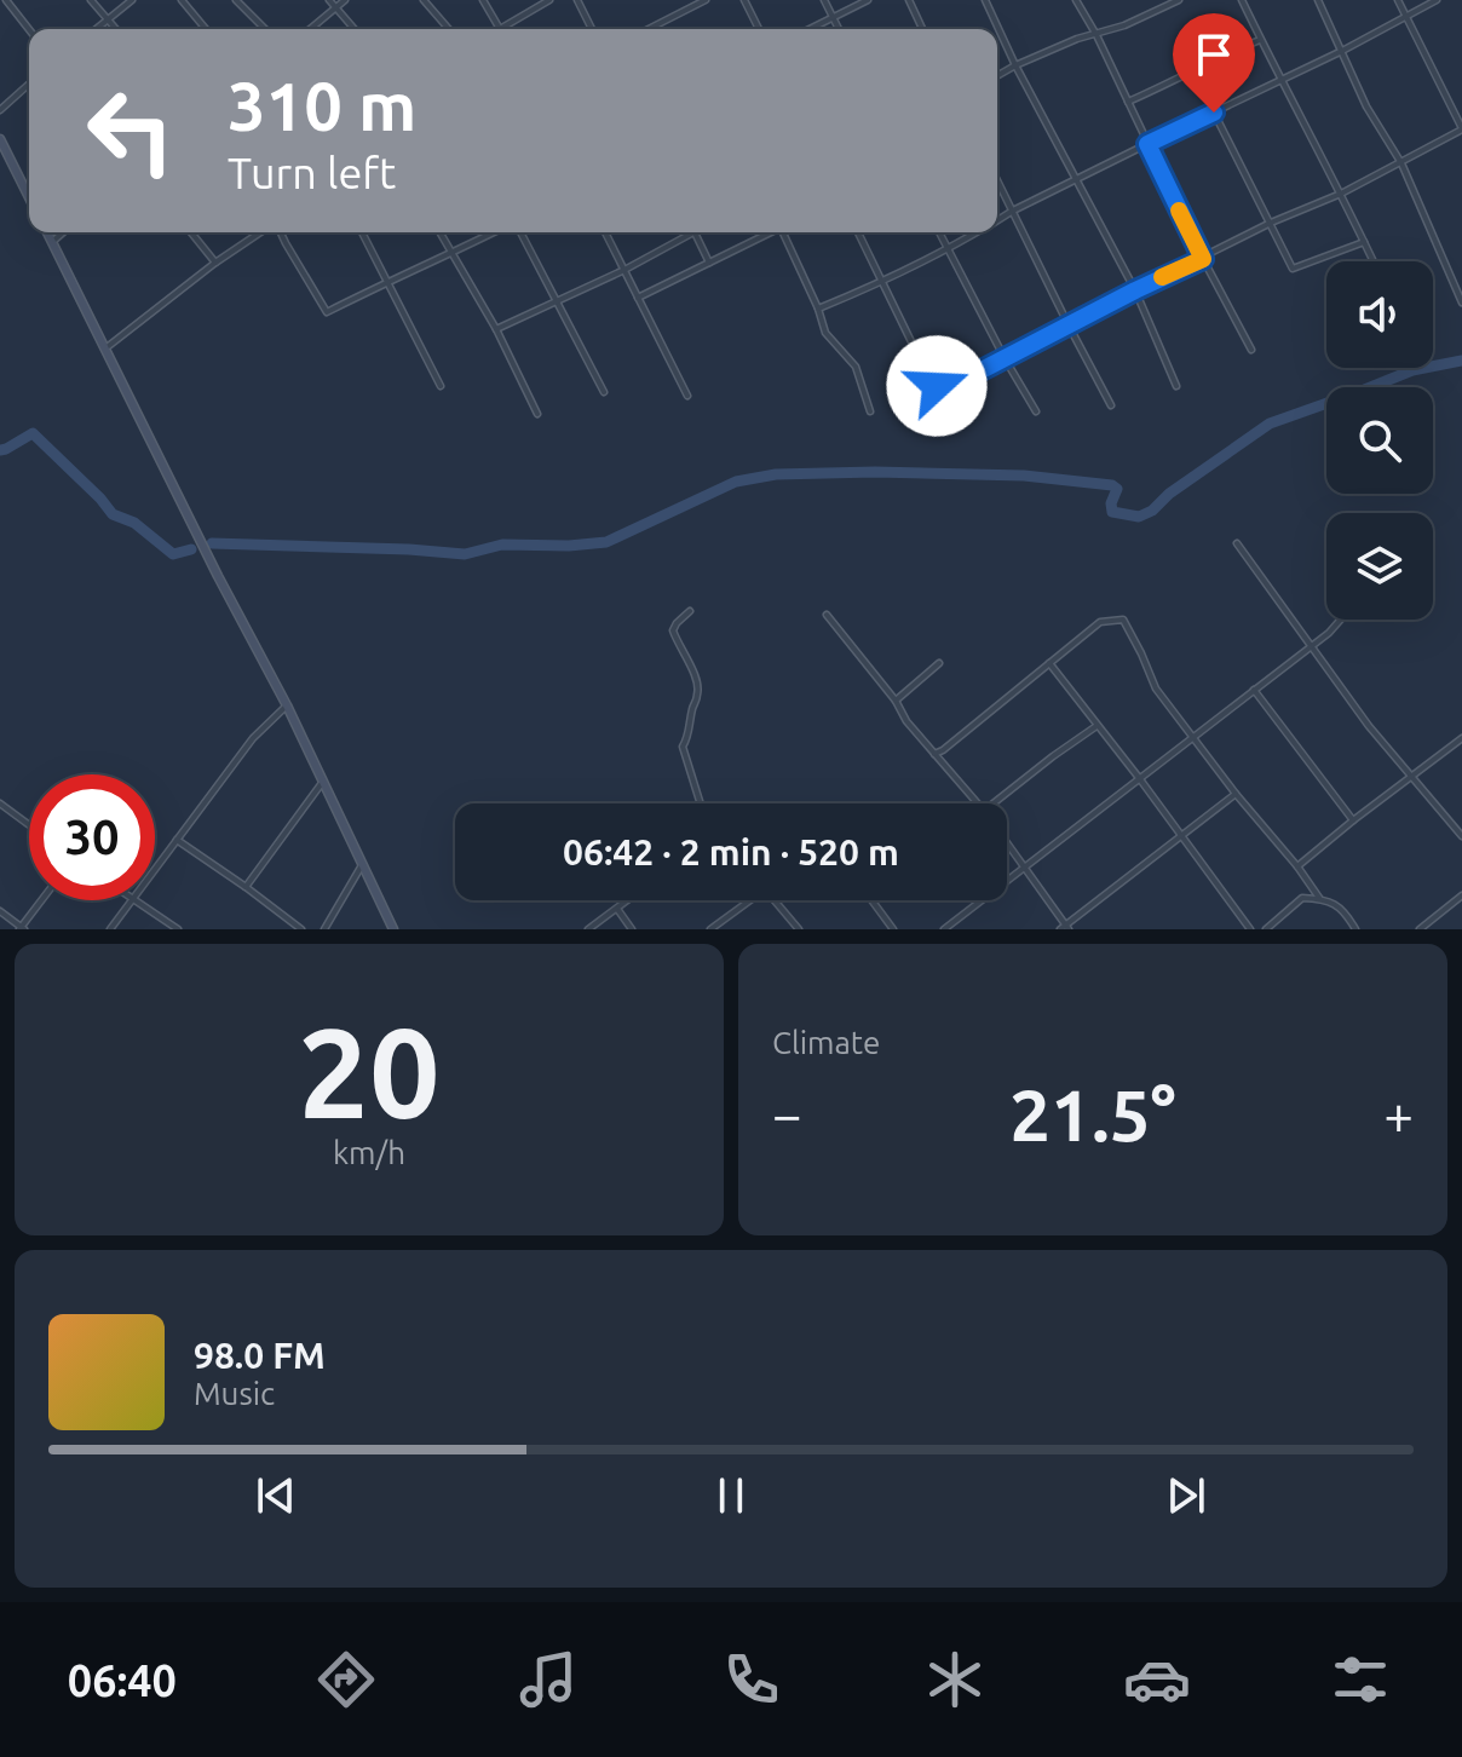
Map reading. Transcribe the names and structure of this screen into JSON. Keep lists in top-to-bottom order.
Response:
{
  "page": {
    "turn": ["310 m", "Turn left"],
    "limit": "30",
    "trip": "06:42 · 2 min · 520 m",
    "tile": [
      ["20", "km/h"],
      "Climate"
    ],
    "heat": ["−", "21.5°", "+"],
    "song": ["98.0 FM", "Music"],
    "tabs": "06:40"
  }
}
